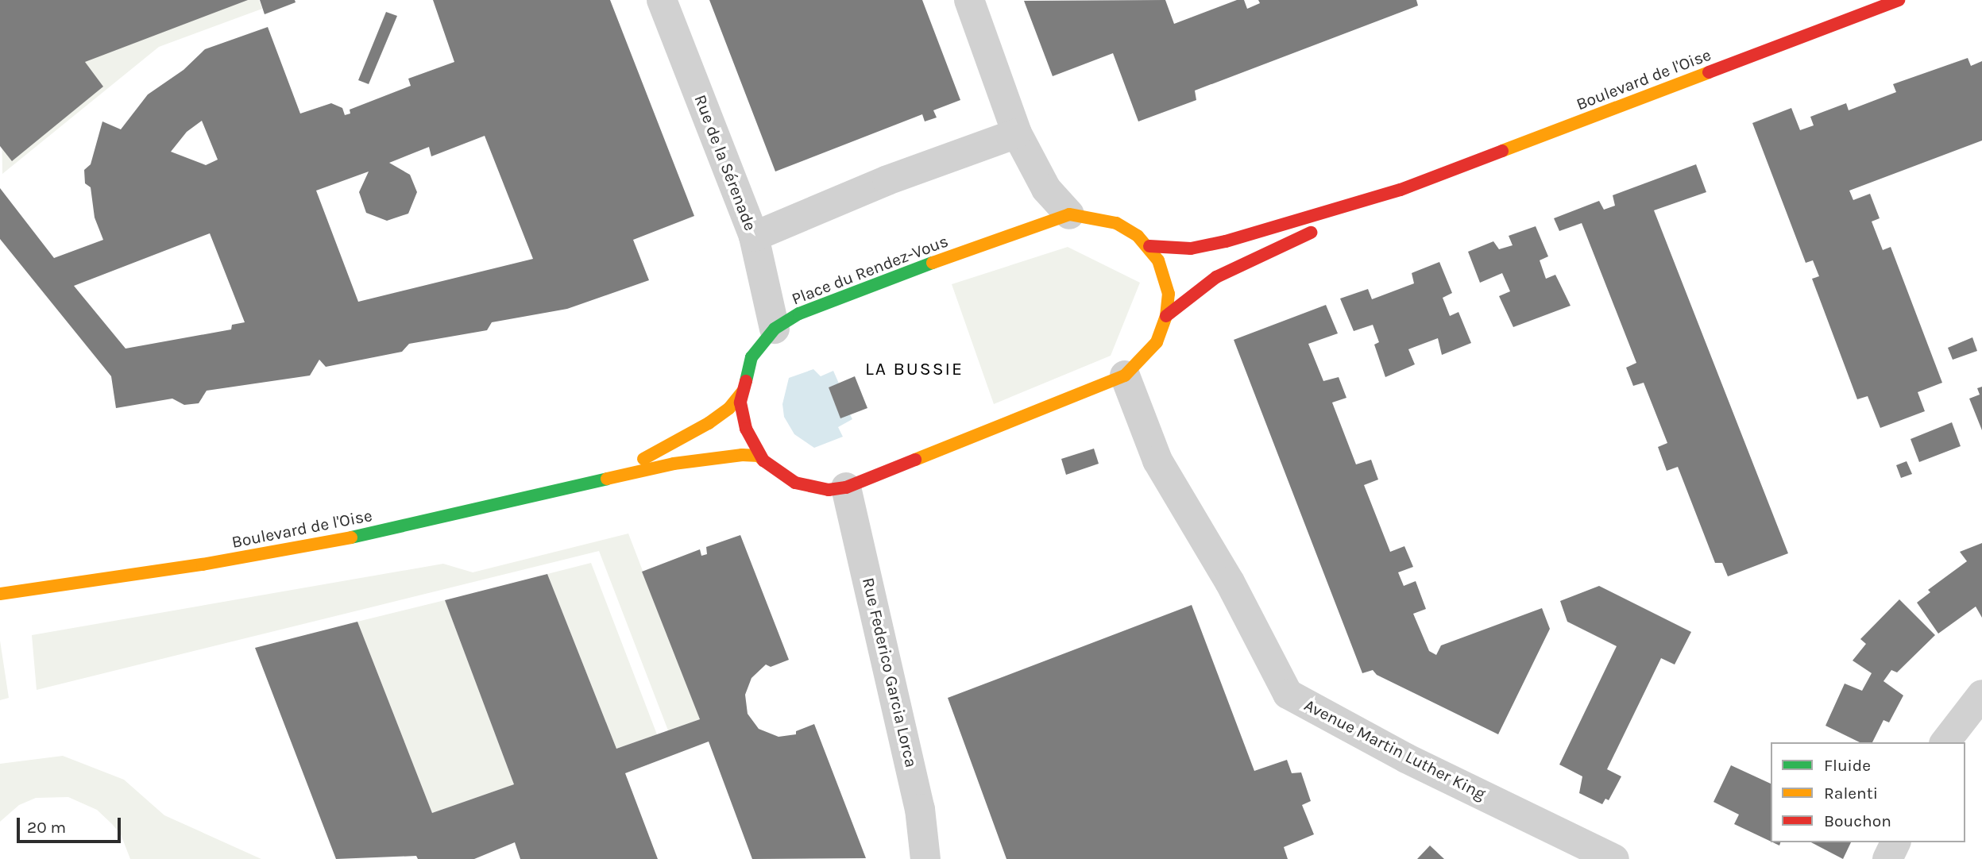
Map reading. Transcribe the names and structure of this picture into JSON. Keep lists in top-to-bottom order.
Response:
{
  "streets": {
    "main road": ["Boulevard de l'Oise", "Place du Rendez-Vous"],
    "street": ["Rue de la Sérenade", "Rue Federico Garcia Lorca", "Avenue Martin Luther King"]
  },
  "crossings": [
    ["Boulevard de l'Oise", "Place du Rendez-Vous"],
    ["Rue de la Sérenade", "Place du Rendez-Vous"],
    ["Place du Rendez-Vous", "Rue Federico Garcia Lorca"],
    ["Place du Rendez-Vous", "Avenue Martin Luther King"]
  ],
  "districts": ["LA BUSSIE"],
  "legend": ["Fluide", "Ralenti", "Bouchon"],
  "scale_bar": "20 m"
}
